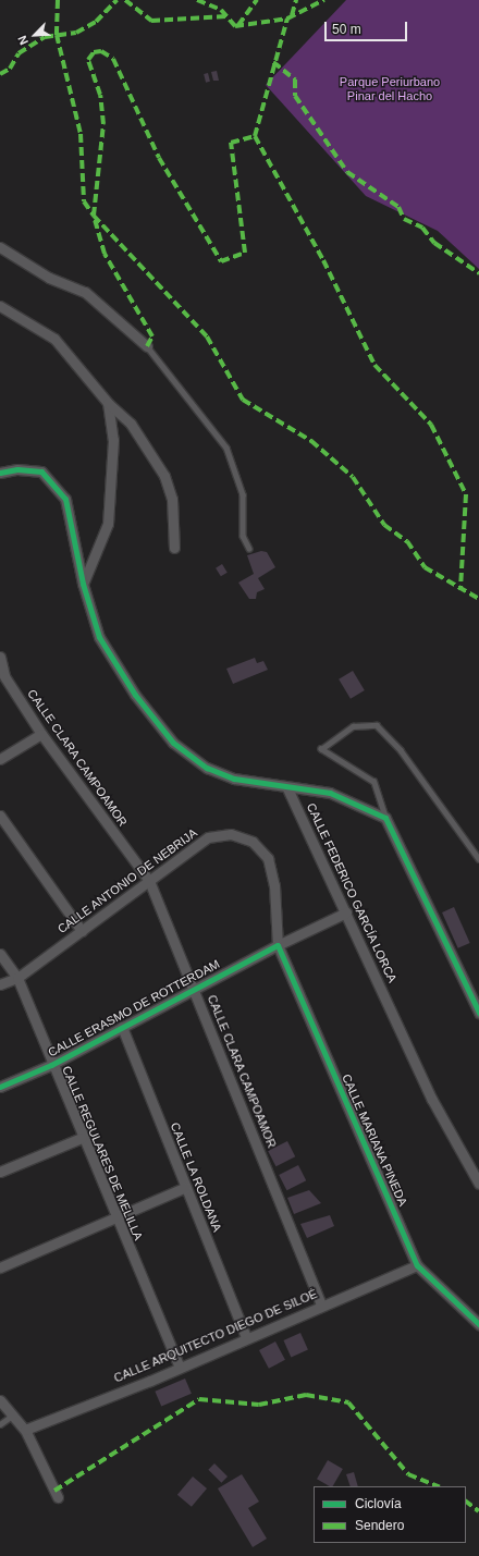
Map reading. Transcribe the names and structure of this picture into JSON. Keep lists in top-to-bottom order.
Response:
{
  "streets": {
    "street": [
      "CALLE CLARA CAMPOAMOR",
      "CALLE ANTONIO DE NEBRIJA",
      "CALLE FEDERICO GARCÍA LORCA",
      "CALLE ERASMO DE ROTTERDAM",
      "CALLE MARIANA PINEDA",
      "CALLE REGULARES DE MELILLA",
      "CALLE LA ROLDANA",
      "CALLE ARQUITECTO DIEGO DE SILOÉ"
    ]
  },
  "crossings": [
    ["CALLE CLARA CAMPOAMOR", "CALLE ANTONIO DE NEBRIJA"],
    ["CALLE CLARA CAMPOAMOR", "CALLE ERASMO DE ROTTERDAM"],
    ["CALLE CLARA CAMPOAMOR", "CALLE MARIANA PINEDA"],
    ["CALLE CLARA CAMPOAMOR", "CALLE ARQUITECTO DIEGO DE SILOÉ"],
    ["CALLE ANTONIO DE NEBRIJA", "CALLE ERASMO DE ROTTERDAM"],
    ["CALLE ANTONIO DE NEBRIJA", "CALLE MARIANA PINEDA"],
    ["CALLE ANTONIO DE NEBRIJA", "CALLE REGULARES DE MELILLA"],
    ["CALLE ERASMO DE ROTTERDAM", "CALLE MARIANA PINEDA"],
    ["CALLE ERASMO DE ROTTERDAM", "CALLE REGULARES DE MELILLA"],
    ["CALLE ERASMO DE ROTTERDAM", "CALLE LA ROLDANA"],
    ["CALLE MARIANA PINEDA", "CALLE ARQUITECTO DIEGO DE SILOÉ"],
    ["CALLE REGULARES DE MELILLA", "CALLE ARQUITECTO DIEGO DE SILOÉ"],
    ["CALLE LA ROLDANA", "CALLE ARQUITECTO DIEGO DE SILOÉ"]
  ],
  "parks": ["Parque Periurbano Pinar del Hacho"],
  "legend": ["Ciclovía", "Sendero"],
  "scale_bar": "50 m",
  "north": "bottom left"
}
